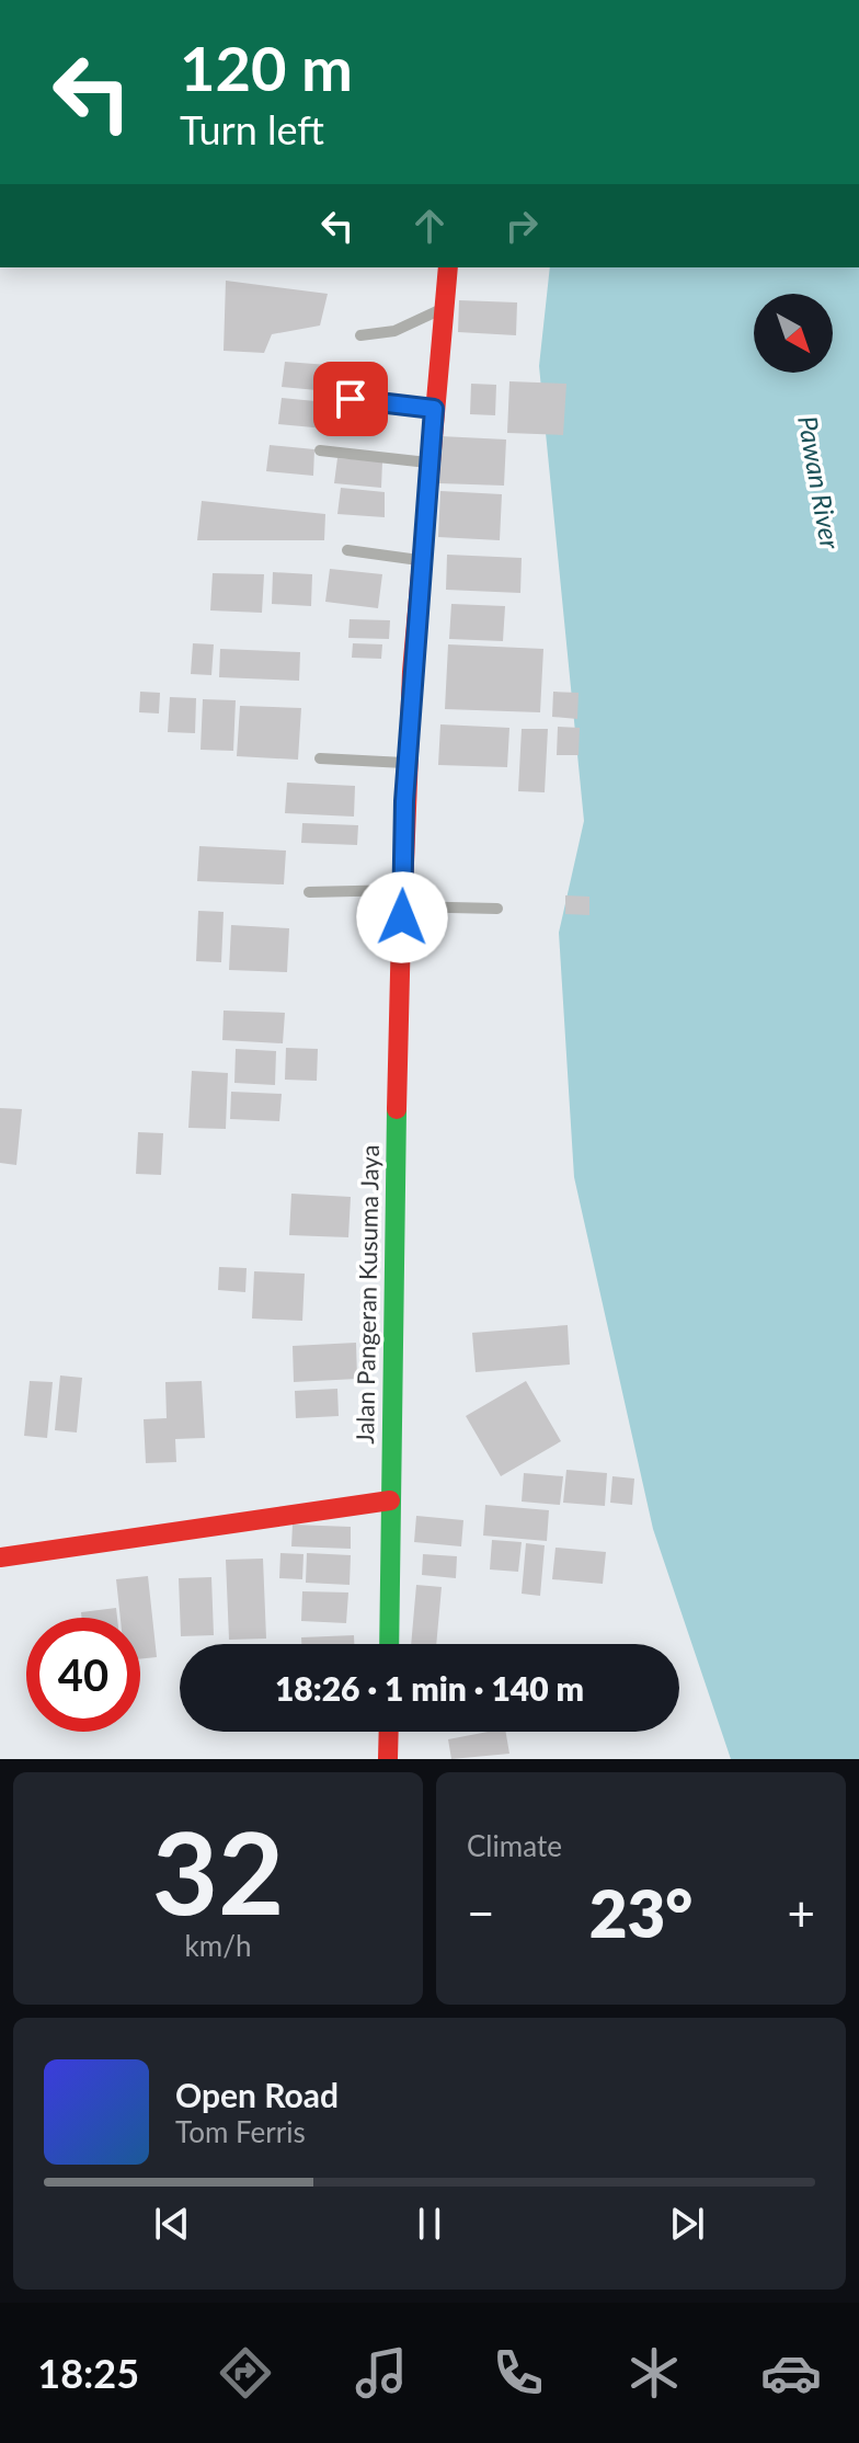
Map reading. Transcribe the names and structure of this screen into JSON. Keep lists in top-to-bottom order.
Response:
{
  "streets": {
    "street": ["Jalan Pangeran Kusuma Jaya"]
  },
  "water": ["Pawan River"],
  "north": "bottom right",
  "page": {
    "turn": ["120 m", "Turn left"],
    "limit": "40",
    "trip": "18:26 · 1 min · 140 m",
    "tile": [
      ["32", "km/h"],
      "Climate"
    ],
    "heat": ["−", "23°", "+"],
    "song": ["Open Road", "Tom Ferris"],
    "tabs": "18:25"
  }
}
